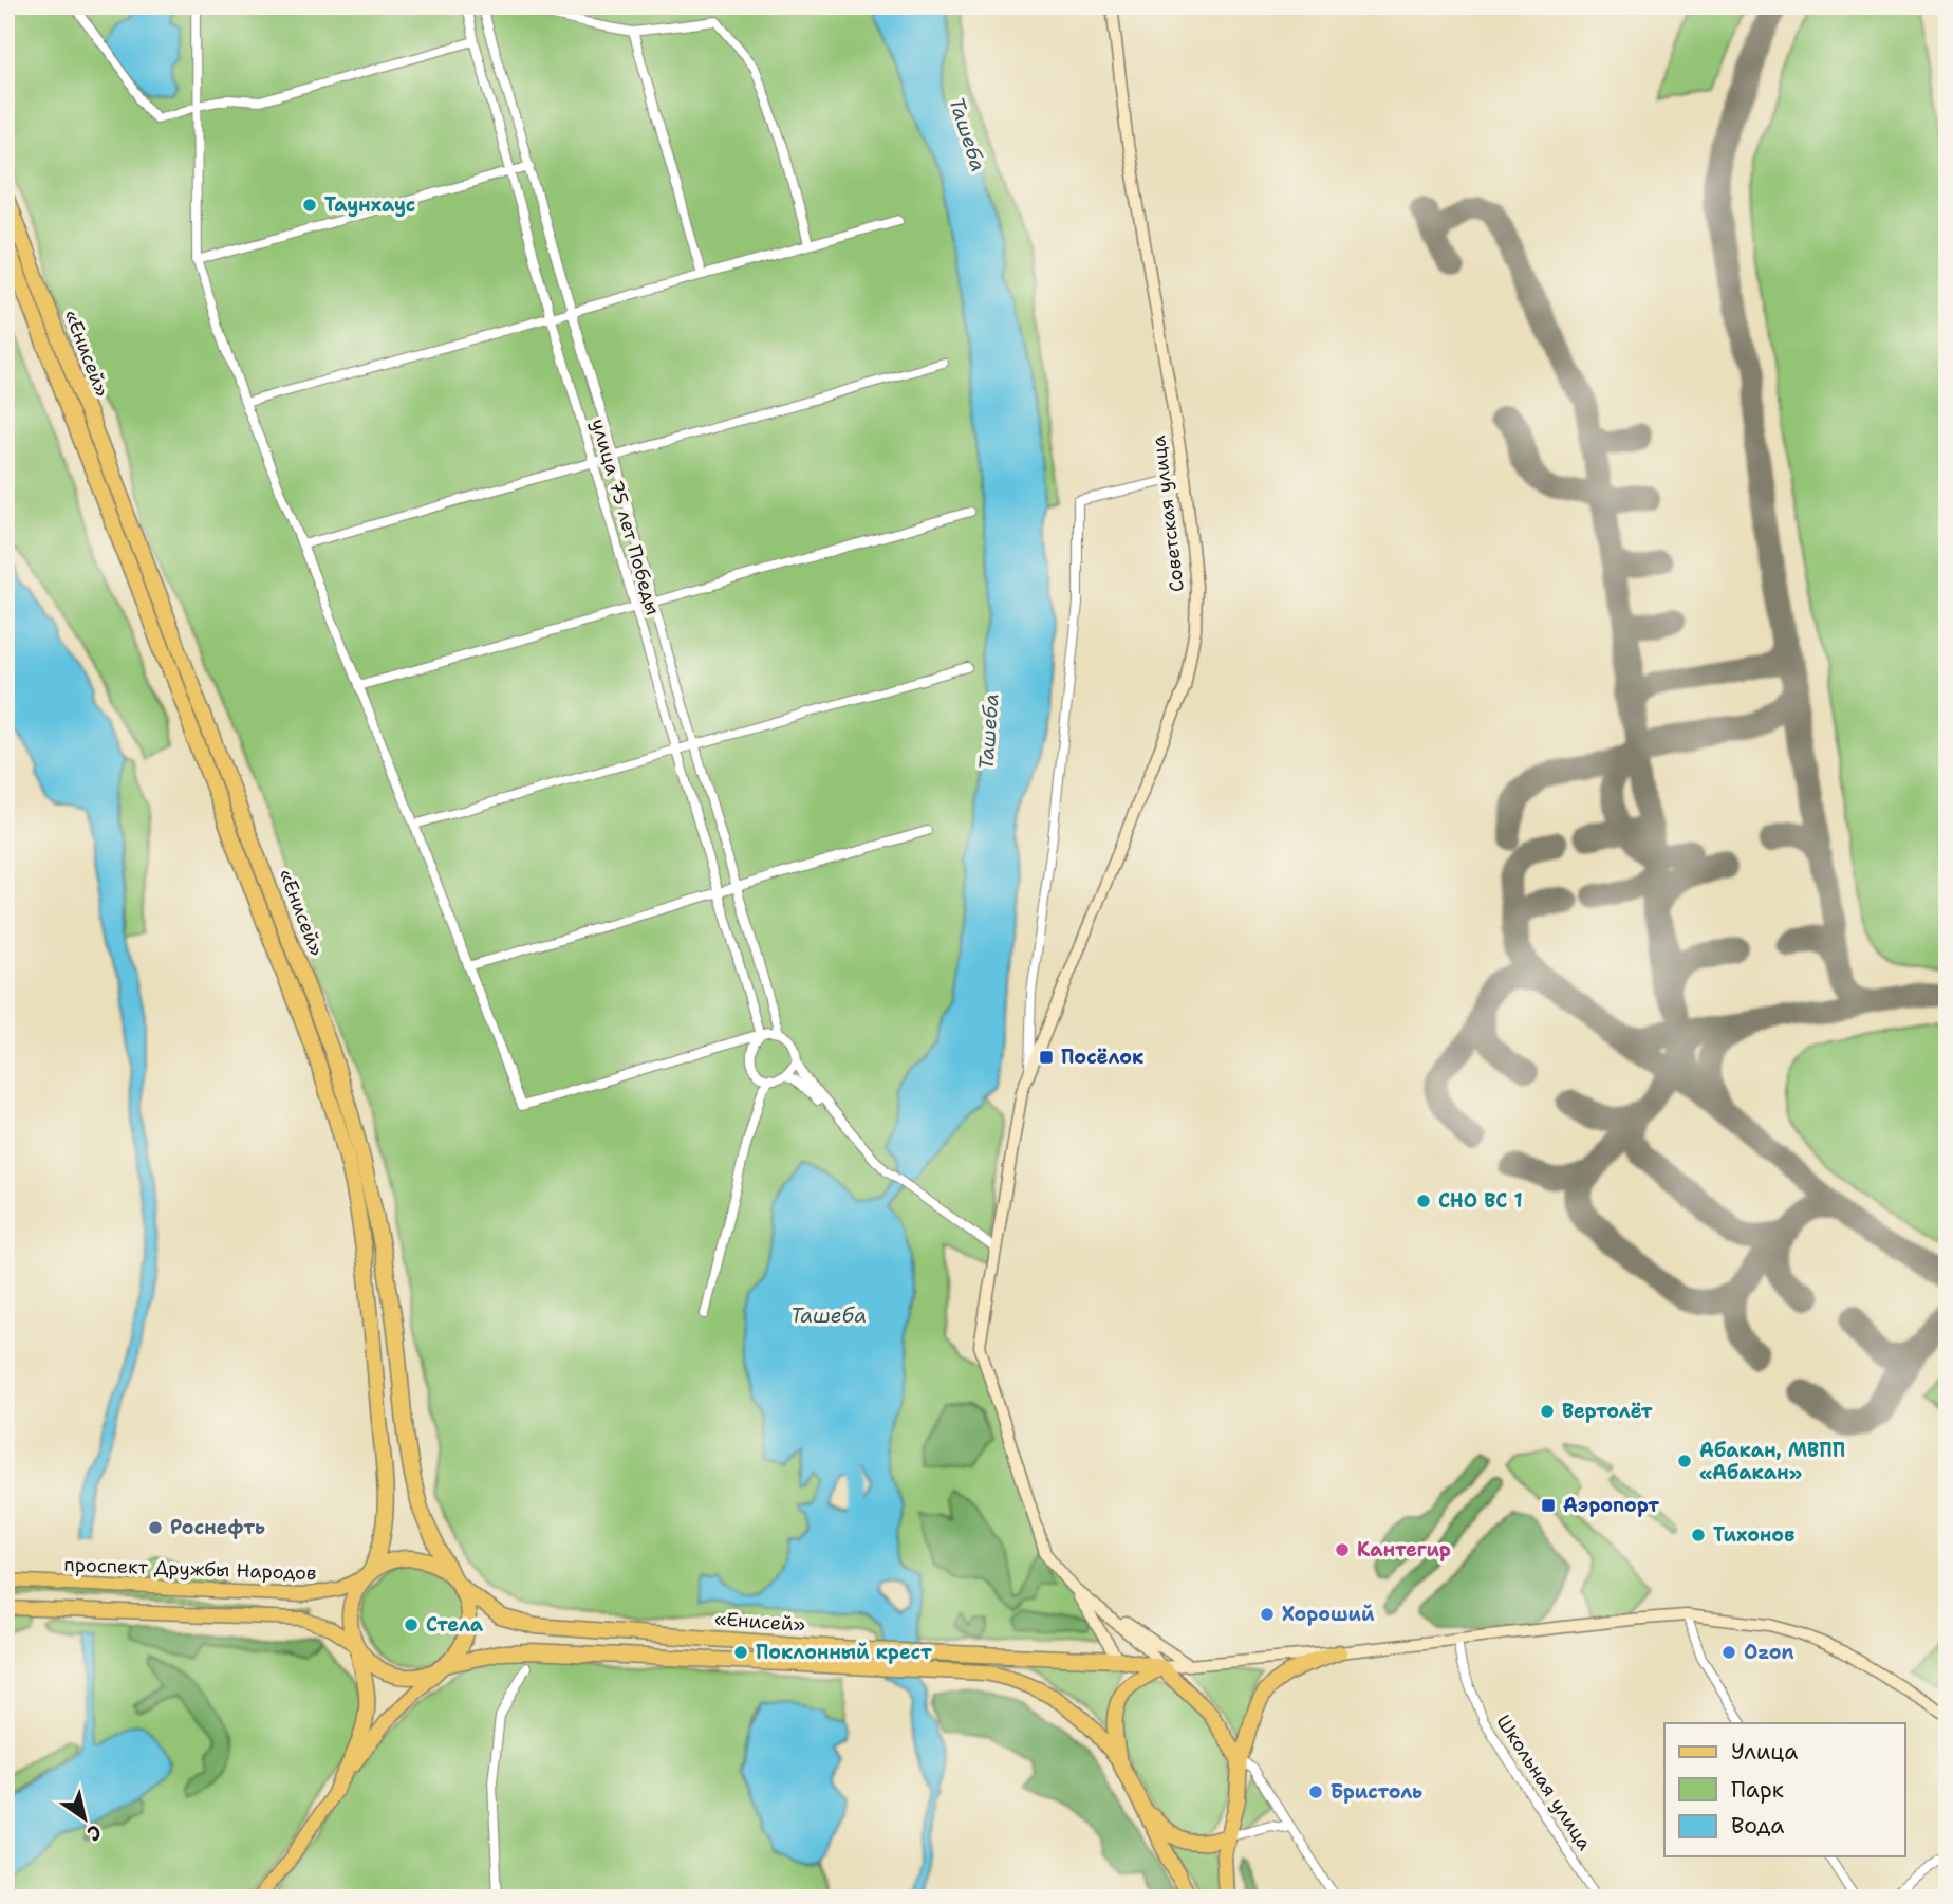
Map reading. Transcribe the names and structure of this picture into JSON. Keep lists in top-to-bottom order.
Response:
{
  "streets": {
    "highway": ["«Енисей»"],
    "main road": ["проспект Дружбы Народов"],
    "street": ["Советская улица", "улица 75 лет Победы", "Школьная улица"]
  },
  "crossings": [
    ["«Енисей»", "проспект Дружбы Народов"]
  ],
  "water": ["Ташеба"],
  "places": {
    "other": [
      "Таунхаус",
      "СНО ВС 1",
      "Вертолёт",
      "Абакан, МВПП «Абакан»",
      "Роснефть",
      "Тихонов",
      "Кантегир",
      "Хороший",
      "Стела",
      "Поклонный крест",
      "Ozon",
      "Бристоль"
    ],
    "transit": ["Посёлок", "Аэропорт"]
  },
  "legend": ["Улица", "Парк", "Вода"],
  "north": "bottom right"
}
